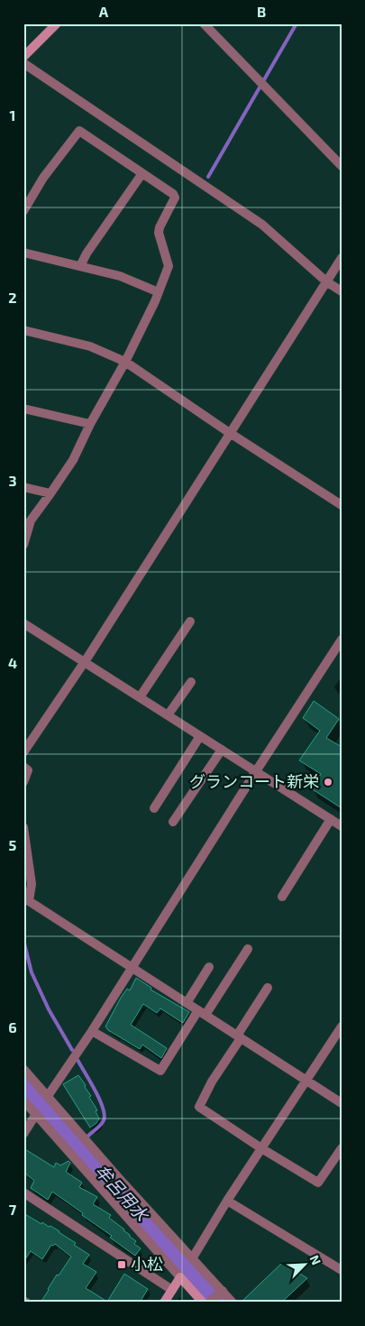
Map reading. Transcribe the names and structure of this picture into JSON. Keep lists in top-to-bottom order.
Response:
{
  "water": ["牟呂用水"],
  "places": {
    "other": ["グランコート新栄"],
    "transit": ["小松"]
  },
  "north": "top right",
  "grid": {
    "columns": ["A", "B"],
    "rows": [
      "1",
      "2",
      "3",
      "4",
      "5",
      "6",
      "7"
    ]
  }
}
